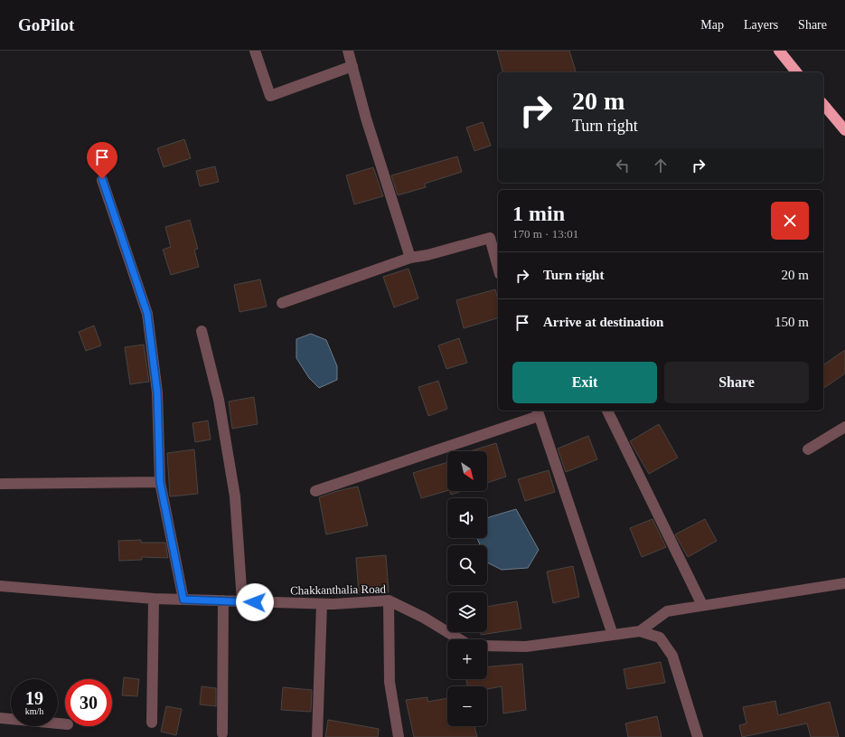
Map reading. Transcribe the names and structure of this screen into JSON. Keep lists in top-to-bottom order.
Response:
{
  "streets": {
    "street": ["Chakkanthalia Road"]
  },
  "north": "bottom right",
  "page": {
    "header": "GoPilot",
    "nav": ["Map", "Layers", "Share"],
    "turn": ["20 m", "Turn right"],
    "heading": ["1 min", "170 m · 13:01"],
    "list": [
      {
        "name": "Turn right",
        "value": "20 m"
      },
      {
        "name": "Arrive at destination",
        "value": "150 m"
      }
    ],
    "buttons": ["Exit", "Share"],
    "map_buttons": ["+", "−"],
    "speed": "19 km/h",
    "limit": "30"
  }
}
